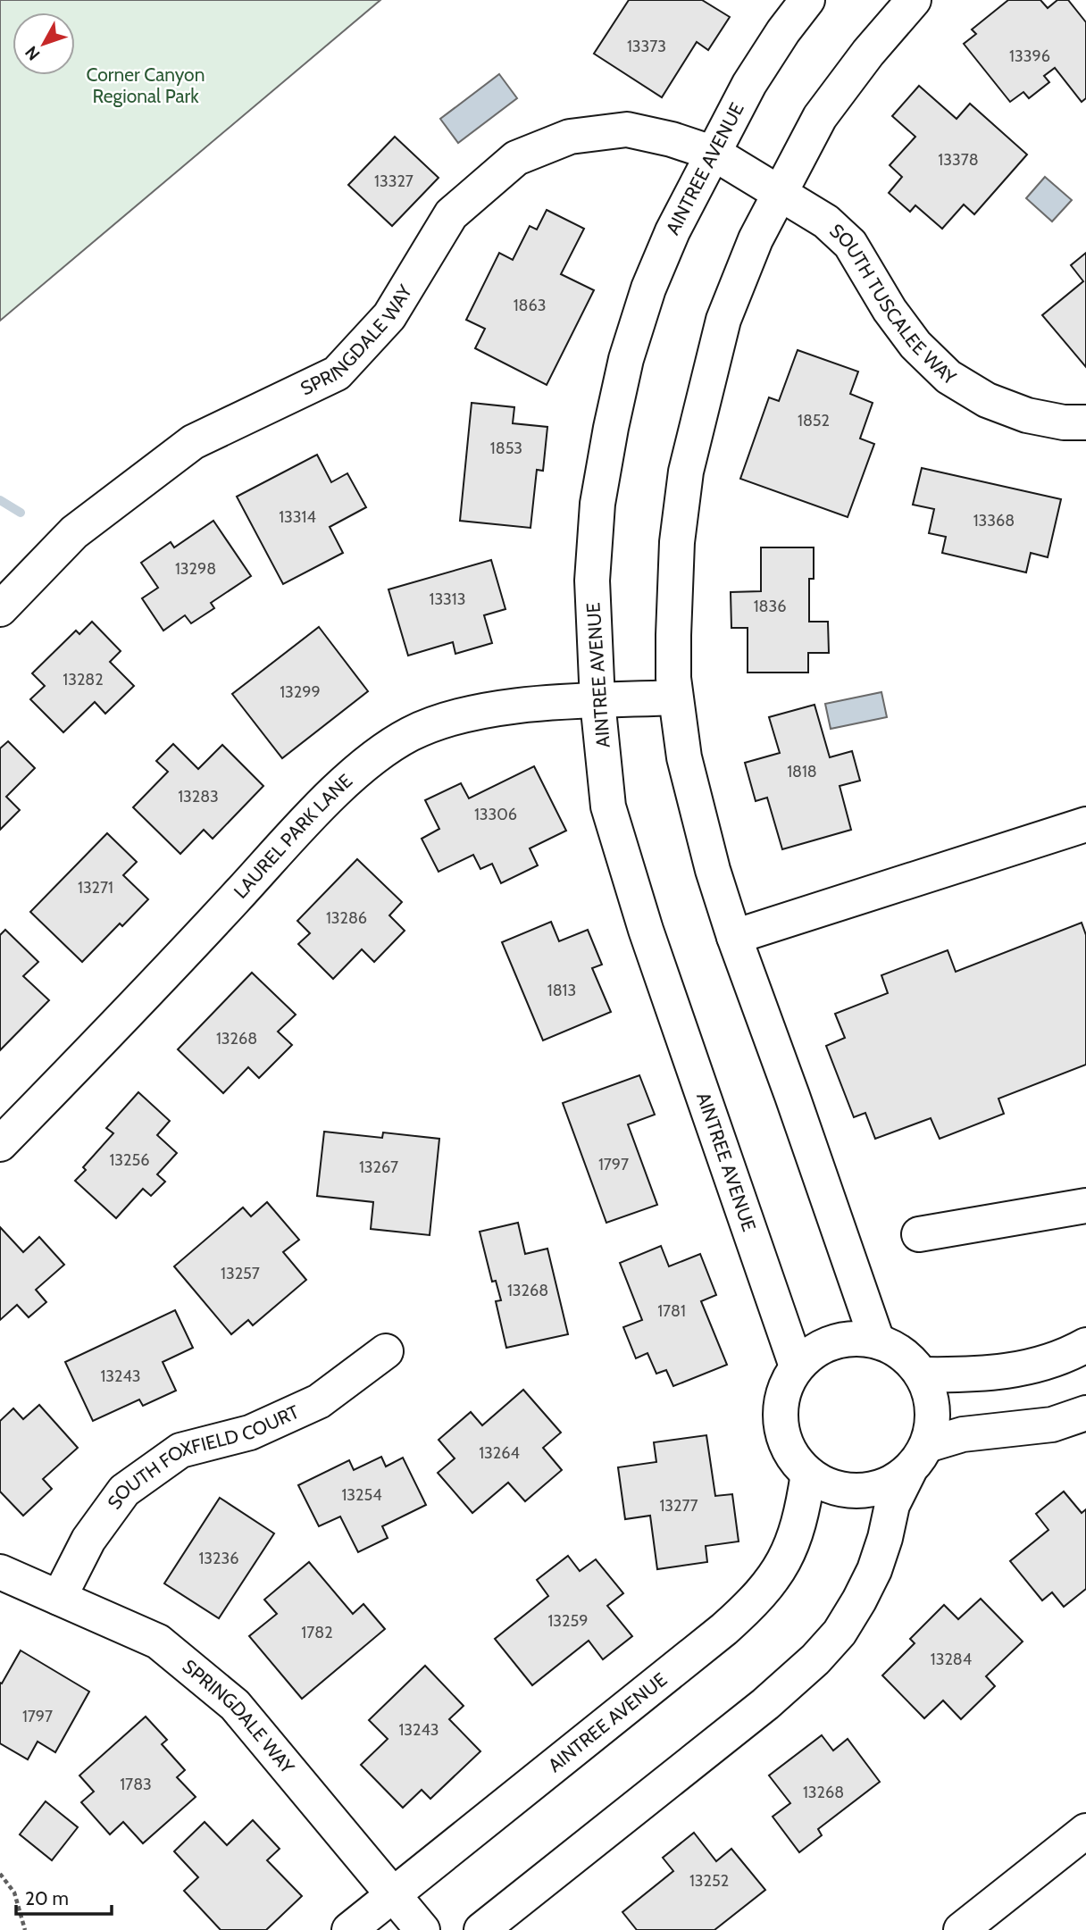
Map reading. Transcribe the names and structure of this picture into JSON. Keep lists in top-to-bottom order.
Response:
{
  "streets": {
    "street": [
      "AINTREE AVENUE",
      "SOUTH TUSCALEE WAY",
      "SPRINGDALE WAY",
      "LAUREL PARK LANE",
      "SOUTH FOXFIELD COURT"
    ]
  },
  "crossings": [
    ["AINTREE AVENUE", "SOUTH TUSCALEE WAY"],
    ["AINTREE AVENUE", "SPRINGDALE WAY"],
    ["AINTREE AVENUE", "LAUREL PARK LANE"],
    ["SOUTH TUSCALEE WAY", "SPRINGDALE WAY"],
    ["SPRINGDALE WAY", "SOUTH FOXFIELD COURT"]
  ],
  "parks": ["Corner Canyon Regional Park"],
  "house_numbers": [
    "13373",
    "13396",
    "13378",
    "13327",
    "1863",
    "1852",
    "1853",
    "13314",
    "13368",
    "13298",
    "13313",
    "1836",
    "13282",
    "13299",
    "1818",
    "13283",
    "13306",
    "13271",
    "13286",
    "1813",
    "13268",
    "13256",
    "1797",
    "13267",
    "13257",
    "13268",
    "1781",
    "13243",
    "13264",
    "13254",
    "13277",
    "13236",
    "13259",
    "1782",
    "13284",
    "1797",
    "13243",
    "1783",
    "13268",
    "13252"
  ],
  "scale_bar": "20 m",
  "north": "bottom left"
}
